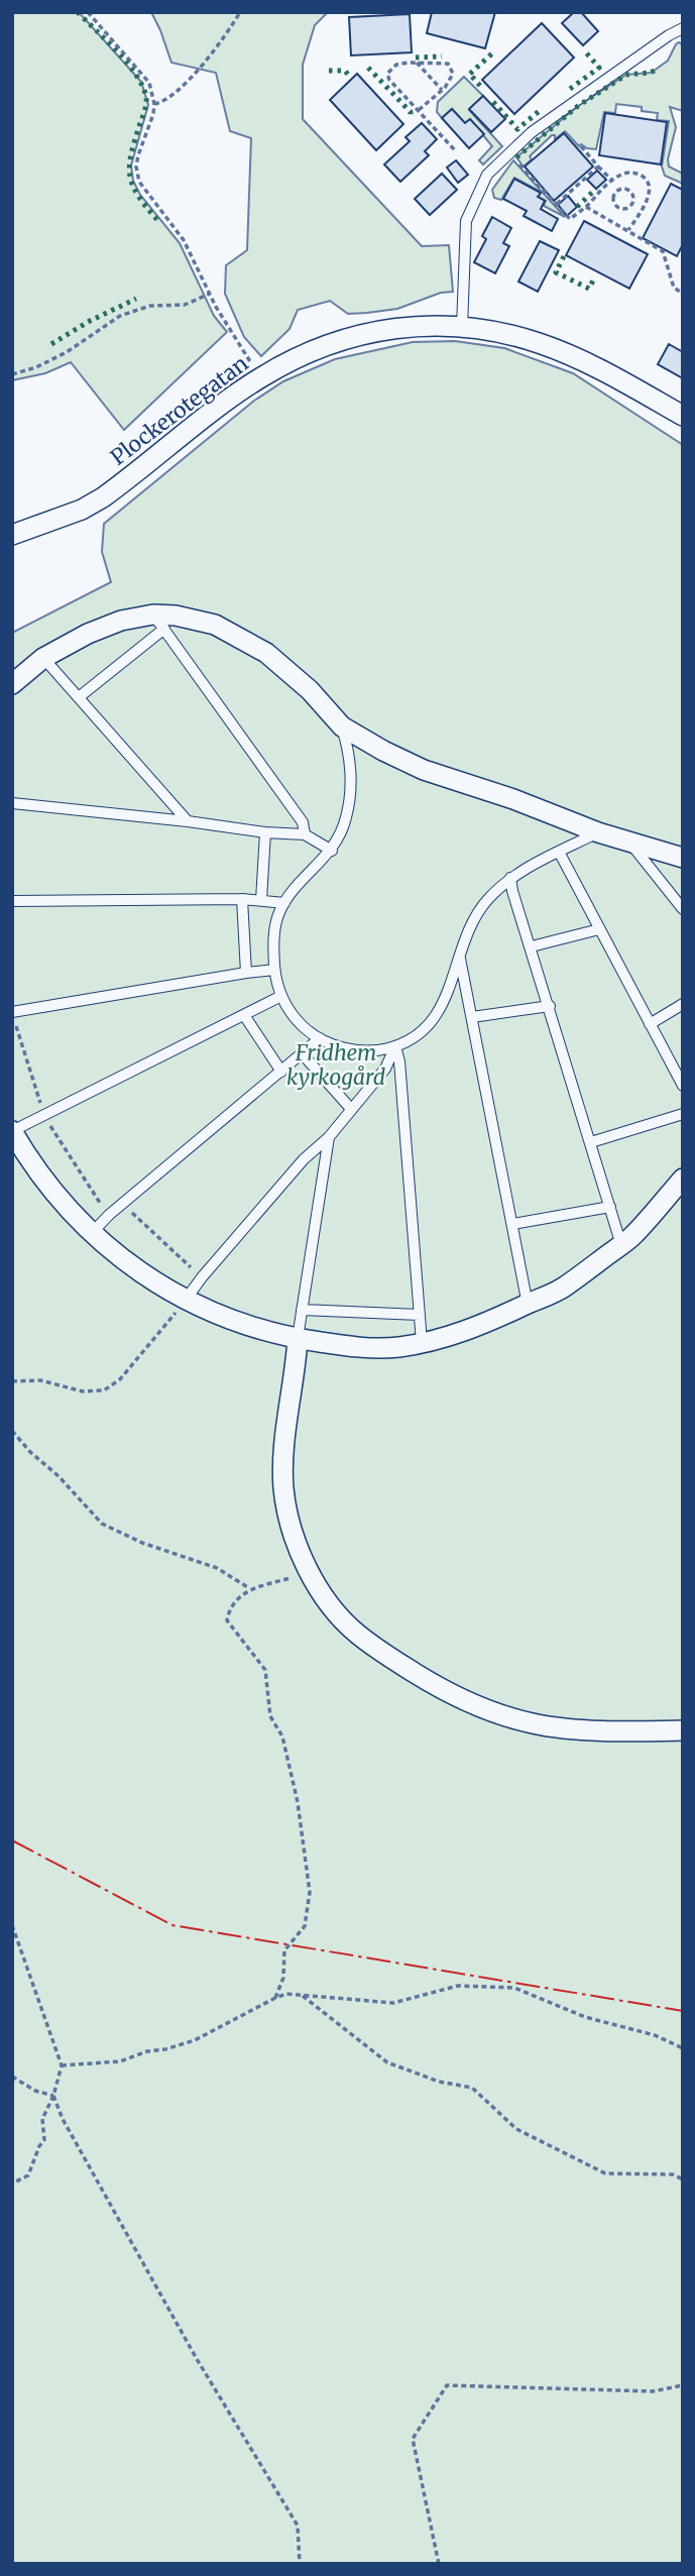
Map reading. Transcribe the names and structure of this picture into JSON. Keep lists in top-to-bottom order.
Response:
{
  "streets": {
    "street": ["Plockerotegatan"]
  },
  "parks": ["Fridhem kyrkogård"]
}
